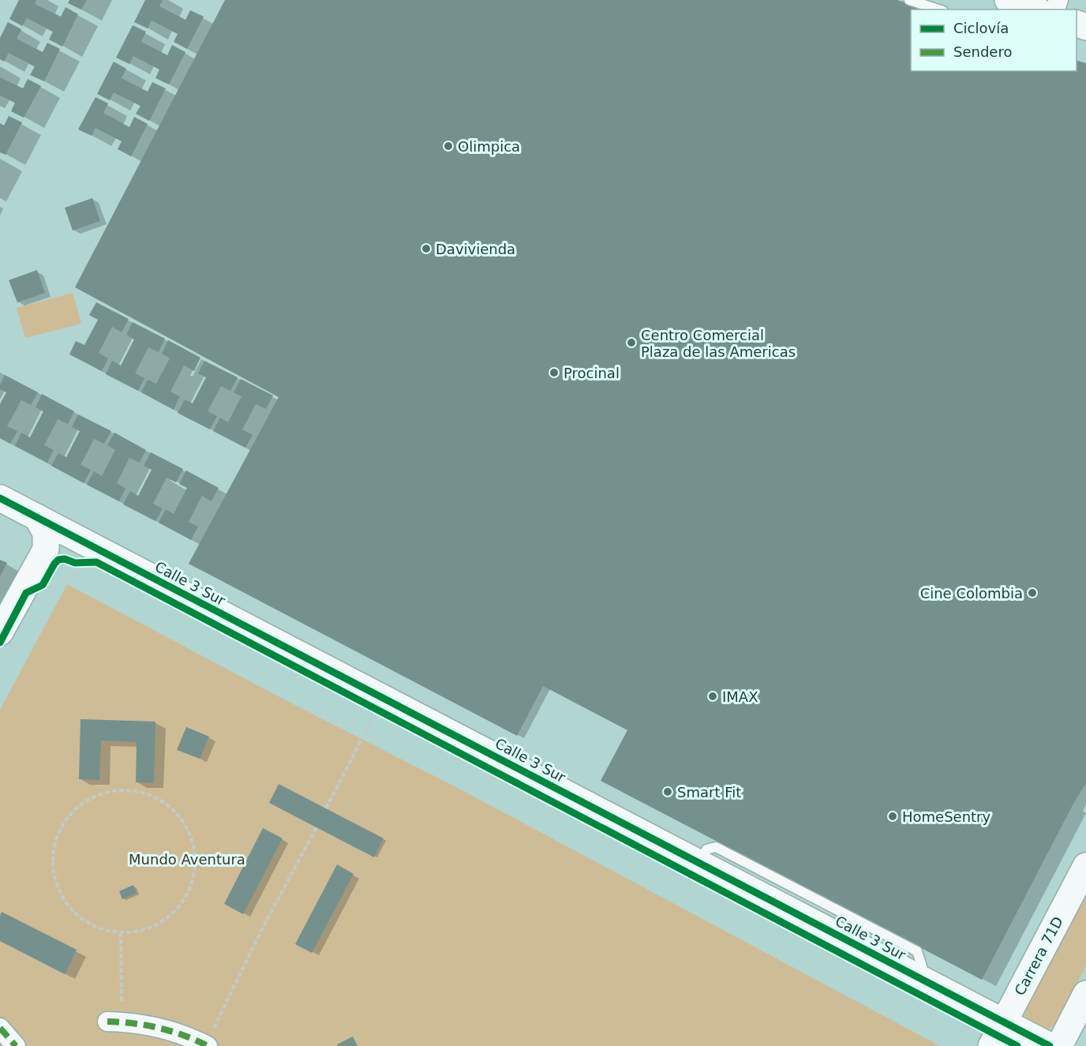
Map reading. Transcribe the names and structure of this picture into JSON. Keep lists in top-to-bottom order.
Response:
{
  "streets": {
    "street": ["Calle 3 Sur", "Carrera 71D"]
  },
  "crossings": [
    ["Calle 3 Sur", "Carrera 71D"]
  ],
  "parks": ["Mundo Aventura"],
  "places": [
    "Olimpica",
    "Davivienda",
    "Centro Comercial Plaza de las Americas",
    "Procinal",
    "Cine Colombia",
    "IMAX",
    "Smart Fit",
    "HomeSentry"
  ],
  "legend": ["Ciclovía", "Sendero"]
}
